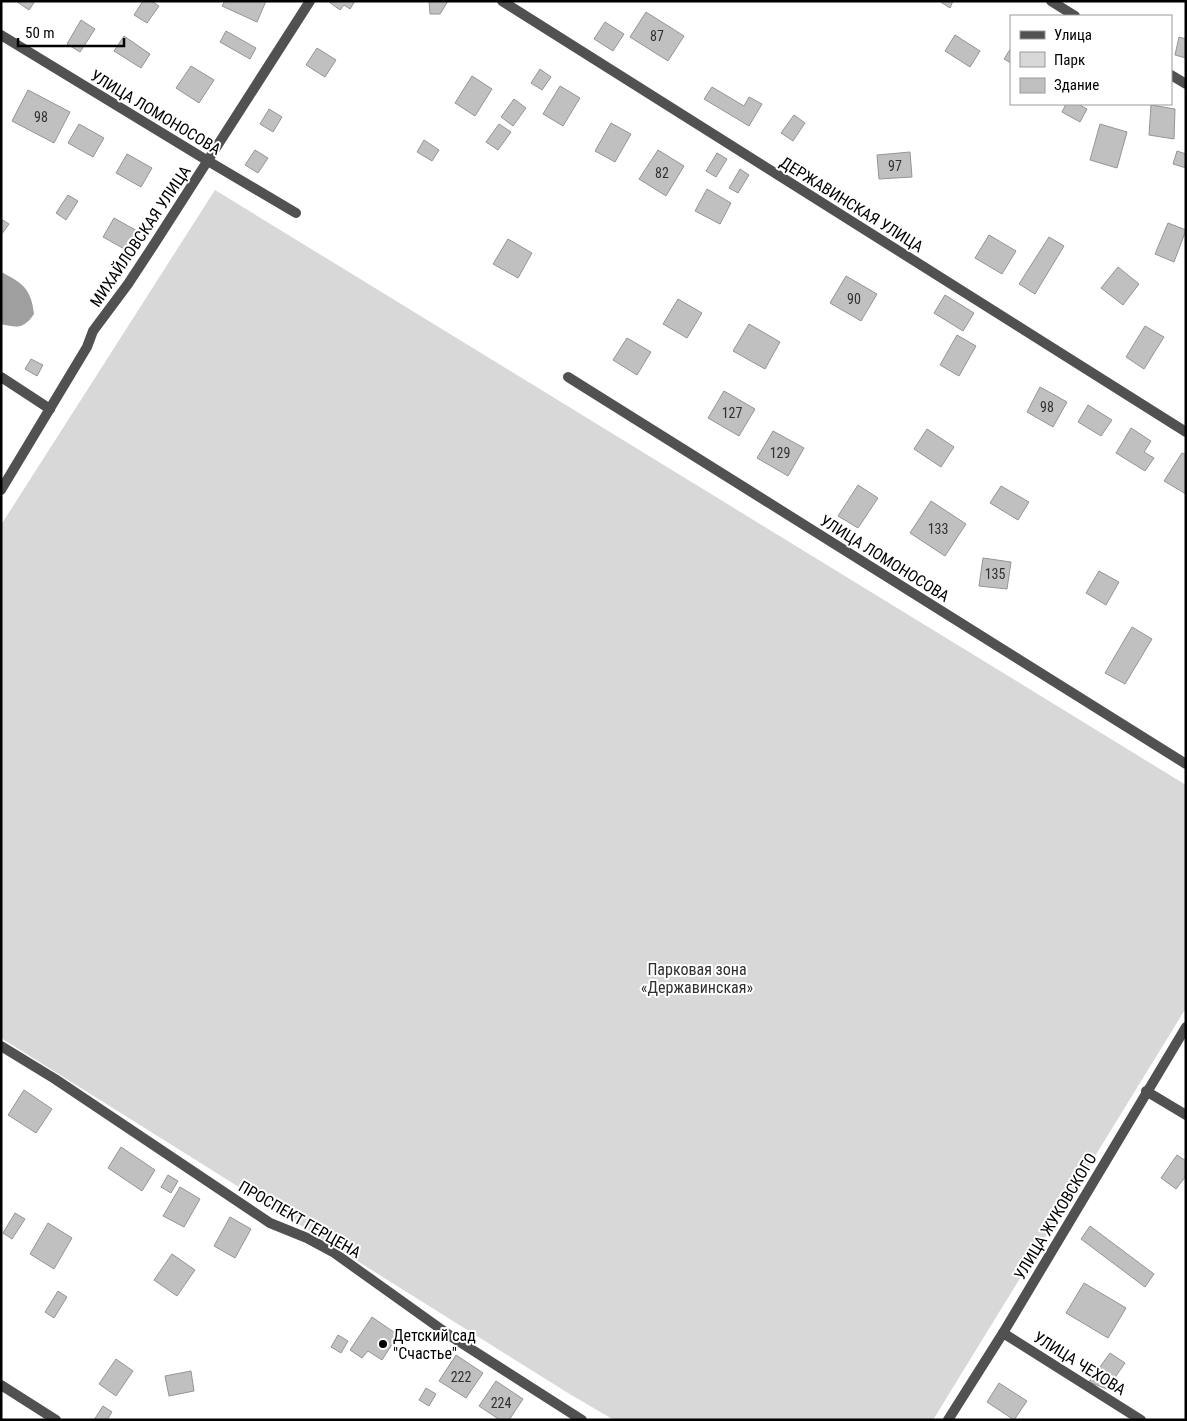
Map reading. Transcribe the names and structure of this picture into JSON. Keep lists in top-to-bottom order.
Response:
{
  "streets": {
    "street": [
      "УЛИЦА ЛОМОНОСОВА",
      "ДЕРЖАВИНСКАЯ УЛИЦА",
      "МИХАЙЛОВСКАЯ УЛИЦА",
      "УЛИЦА ЖУКОВСКОГО",
      "ПРОСПЕКТ ГЕРЦЕНА",
      "УЛИЦА ЧЕХОВА"
    ]
  },
  "crossings": [
    ["УЛИЦА ЛОМОНОСОВА", "МИХАЙЛОВСКАЯ УЛИЦА"],
    ["УЛИЦА ЖУКОВСКОГО", "УЛИЦА ЧЕХОВА"]
  ],
  "parks": ["Парковая зона «Державинская»"],
  "places": ["Детский сад \"Счастье\""],
  "house_numbers": [
    "87",
    "98",
    "97",
    "82",
    "90",
    "98",
    "127",
    "129",
    "133",
    "135",
    "222",
    "224"
  ],
  "legend": ["Улица", "Парк", "Здание"],
  "scale_bar": "50 m"
}
